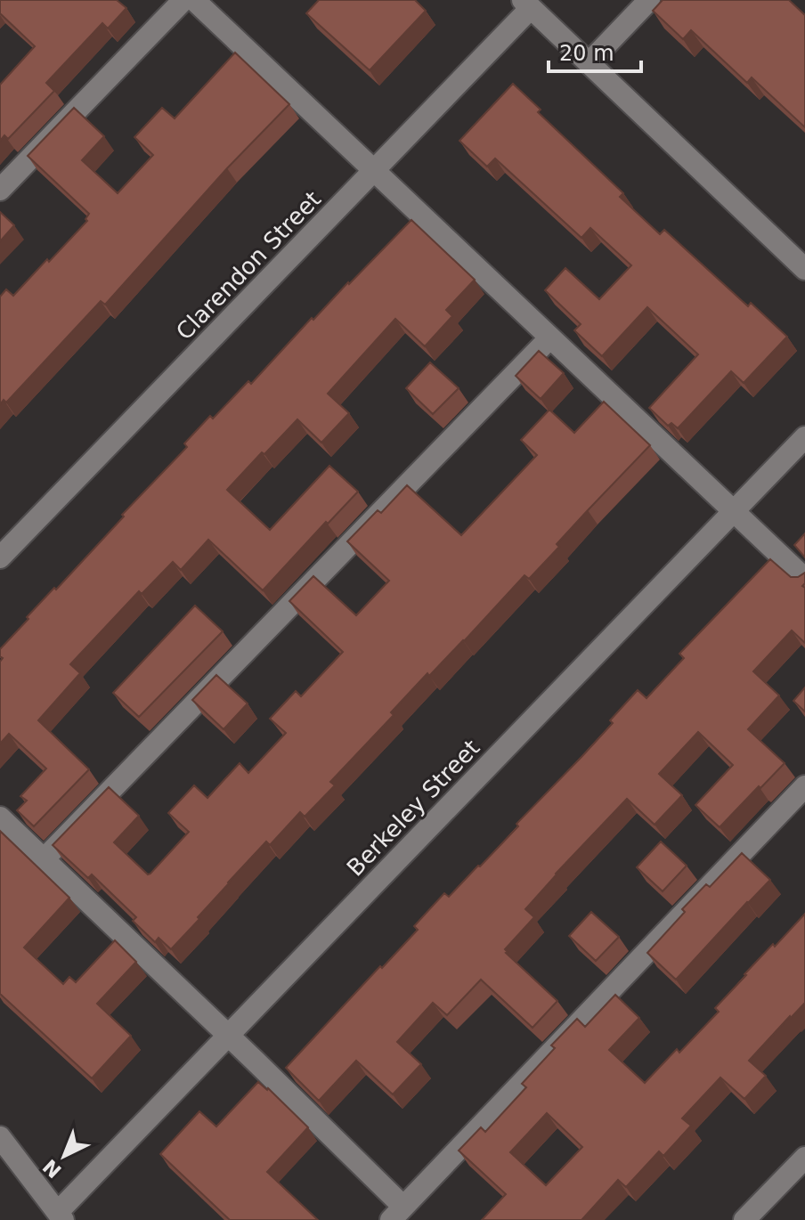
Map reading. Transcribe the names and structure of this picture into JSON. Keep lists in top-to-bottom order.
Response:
{
  "streets": {
    "street": ["Clarendon Street", "Berkeley Street"]
  },
  "scale_bar": "20 m",
  "north": "bottom left"
}
